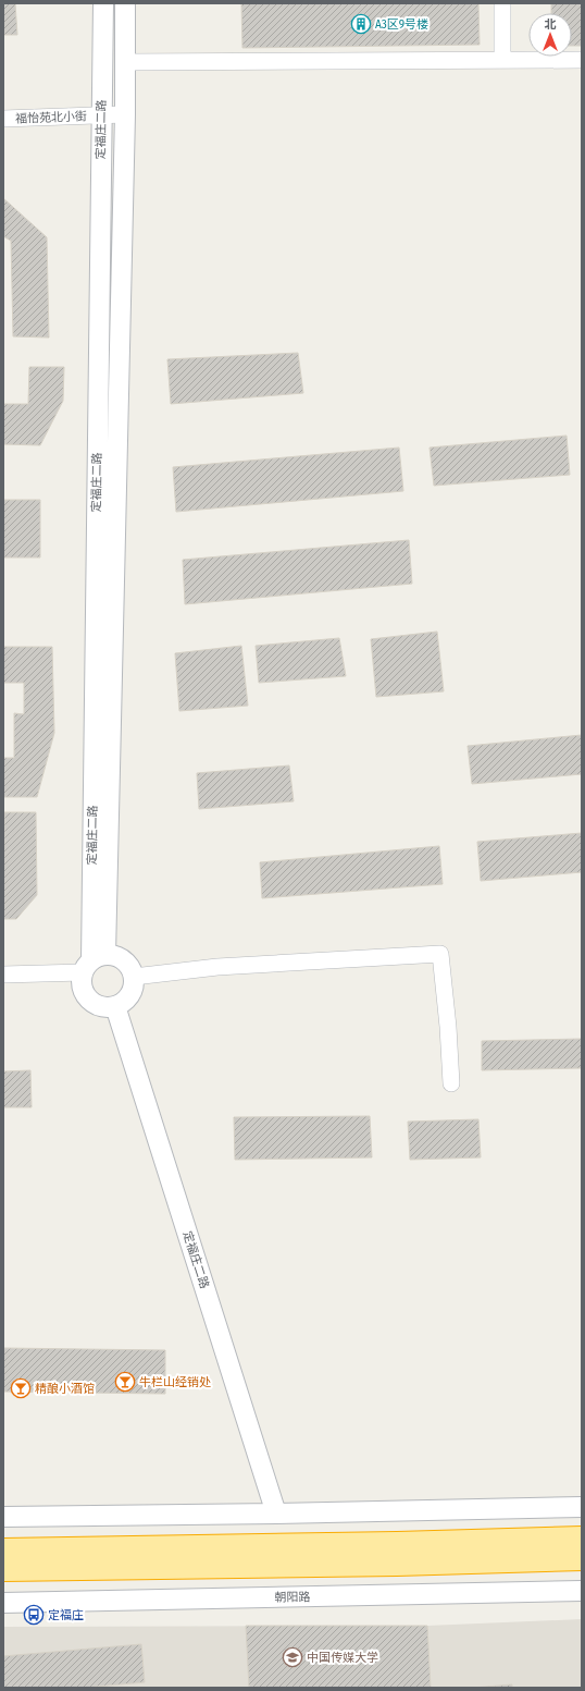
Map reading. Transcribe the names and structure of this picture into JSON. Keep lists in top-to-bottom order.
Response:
{
  "streets": {
    "street": ["福怡苑北小街", "定福庄二路", "朝阳路"]
  },
  "crossings": [
    ["福怡苑北小街", "定福庄二路"]
  ],
  "places": {
    "building": ["A3区9号楼"],
    "bar": ["牛栏山经销处", "精酿小酒馆"],
    "bus stop": ["定福庄"],
    "school or university": ["中国传媒大学"]
  },
  "north": "top"
}
